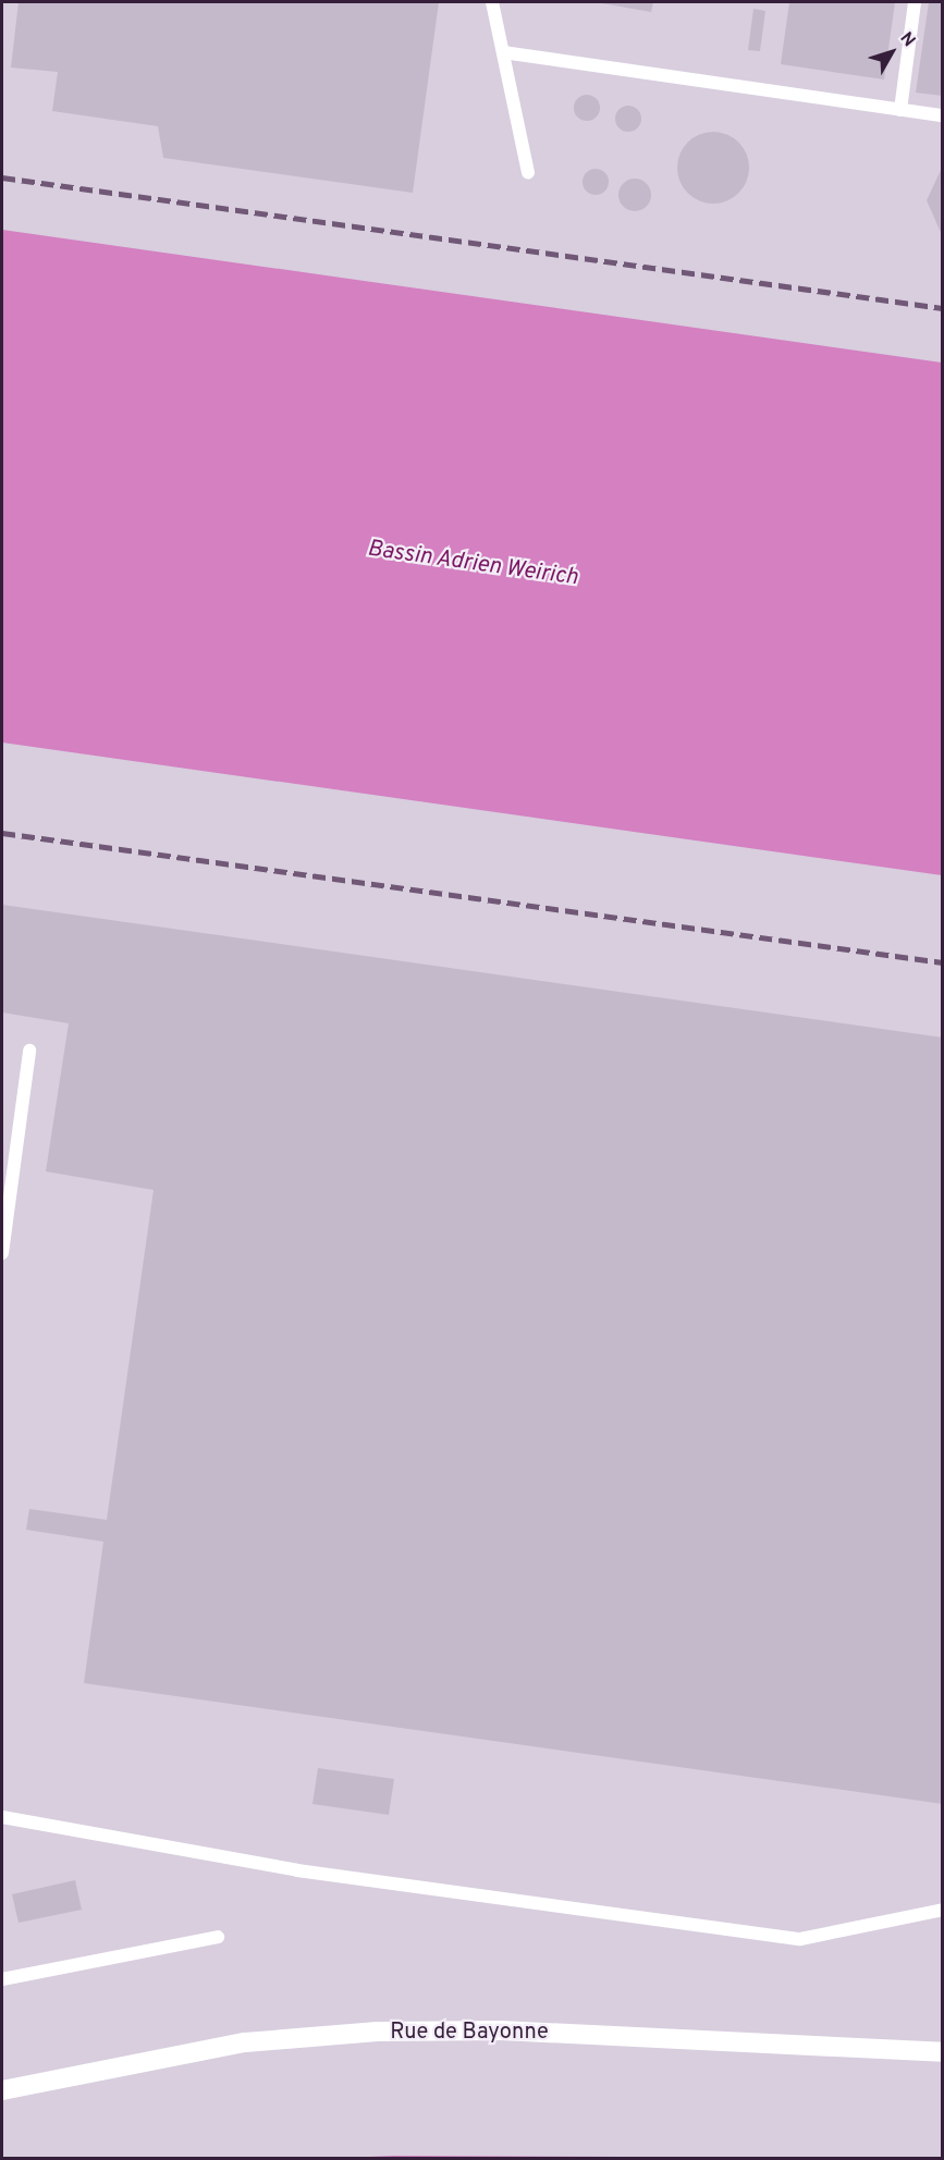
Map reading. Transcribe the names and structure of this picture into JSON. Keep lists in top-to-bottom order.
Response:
{
  "streets": {
    "street": ["Rue de Bayonne"]
  },
  "water": ["Bassin Adrien Weirich"],
  "north": "top right"
}
